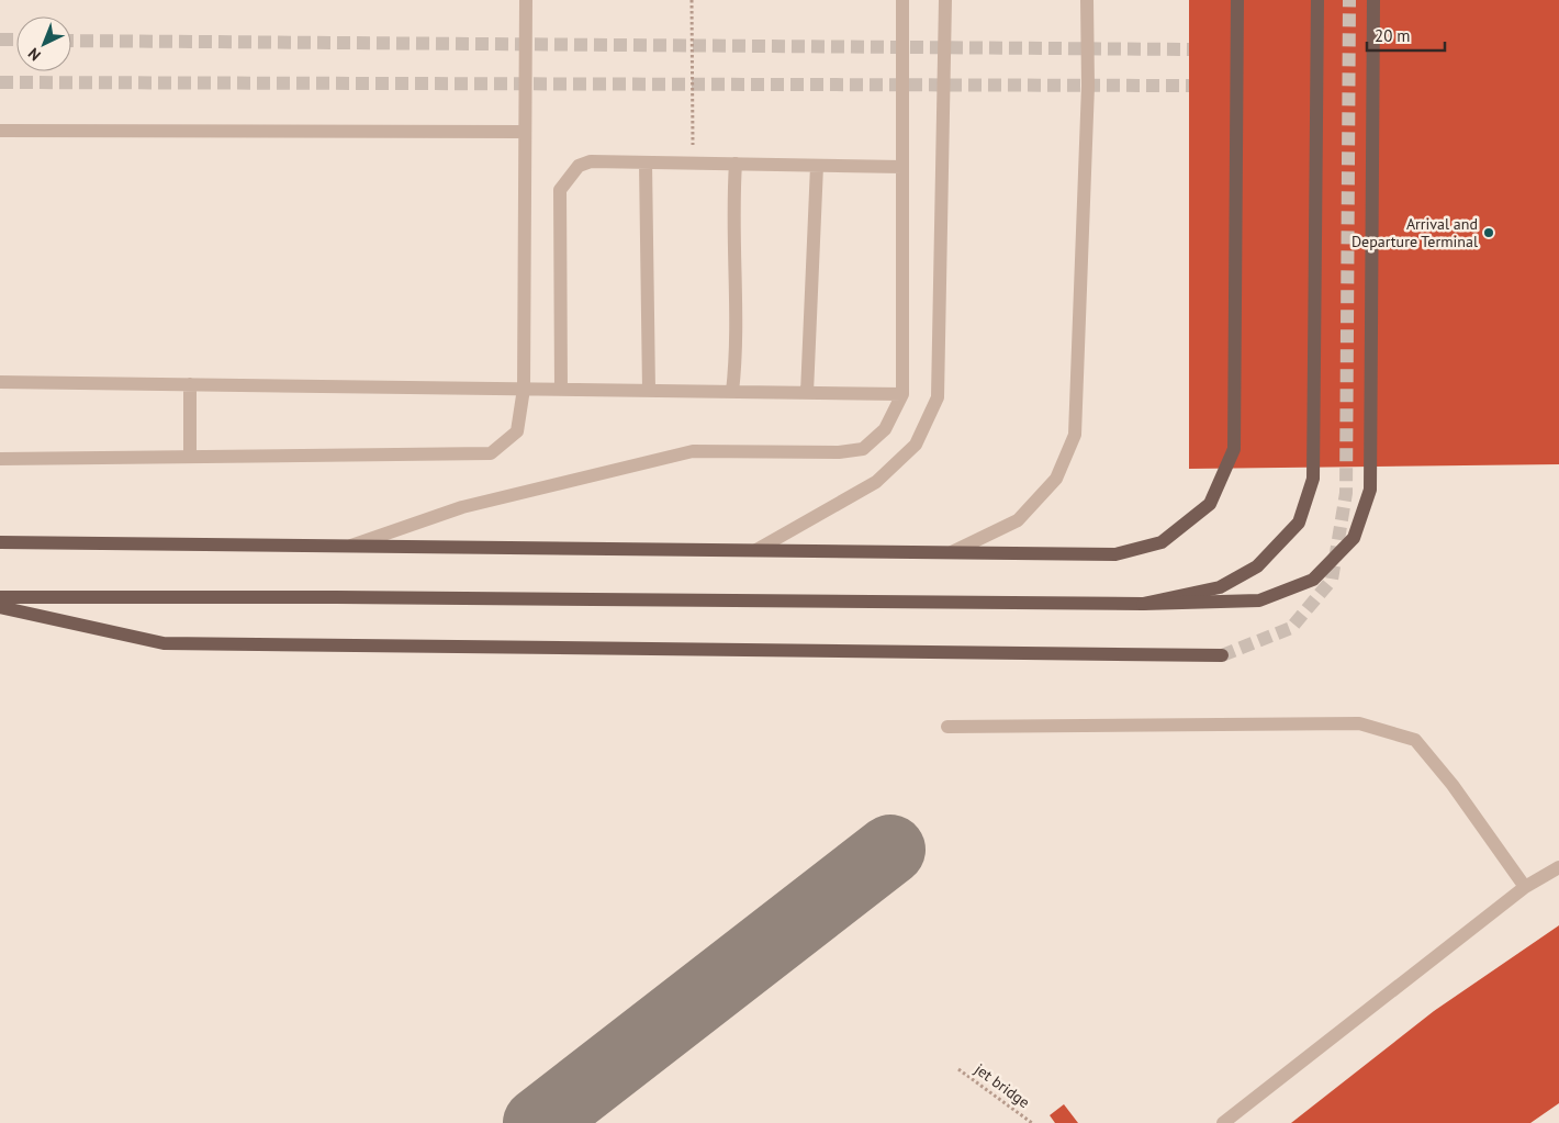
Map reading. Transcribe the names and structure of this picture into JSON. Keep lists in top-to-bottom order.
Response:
{
  "streets": {
    "path": ["jet bridge"]
  },
  "places": ["Arrival and Departure Terminal"],
  "scale_bar": "20 m",
  "north": "bottom left"
}
